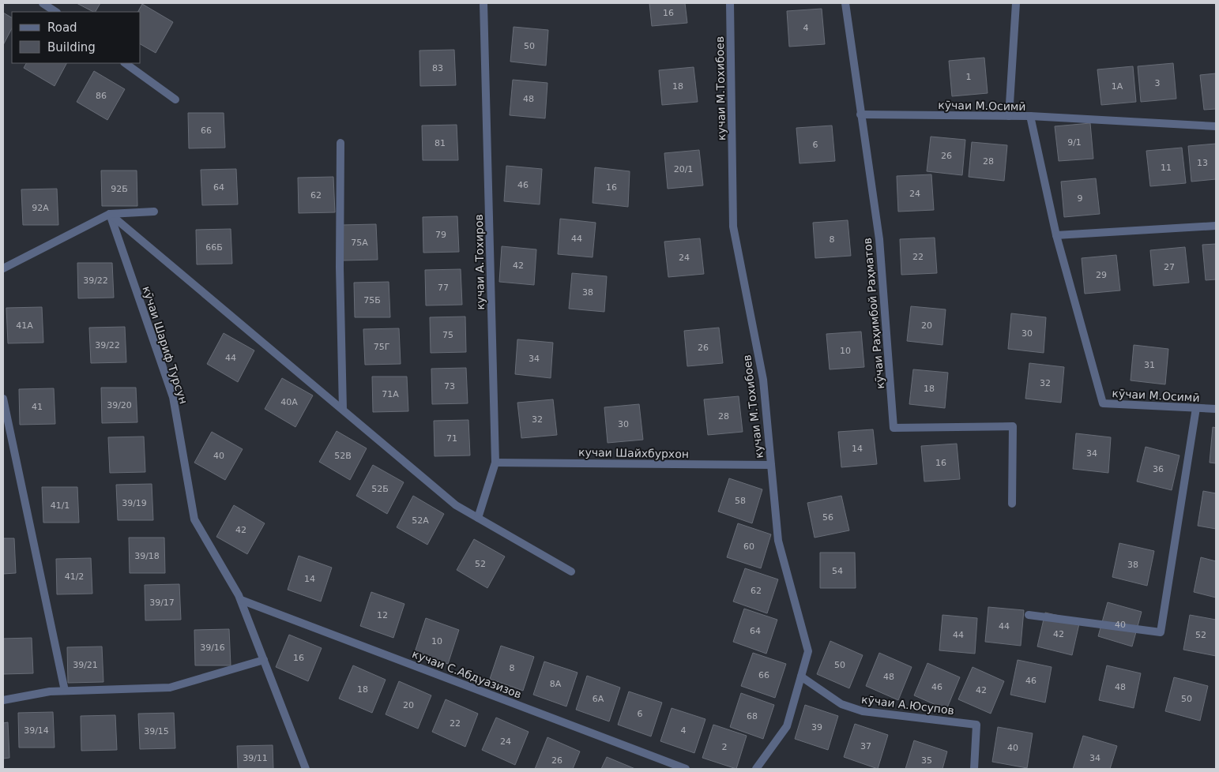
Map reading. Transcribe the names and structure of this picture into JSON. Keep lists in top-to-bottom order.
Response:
{
  "streets": {
    "street": [
      "кучаи М.Тохибоев",
      "кӯчаи М.Осимӣ",
      "кучаи А.Тохиров",
      "кӯчаи Раҳимбой Раҳматов",
      "кӯчаи Шариф Турсун",
      "кучаи Шайхбурхон",
      "кучаи С.Абдуазизов",
      "кӯчаи А.Юсупов"
    ]
  },
  "crossings": [
    ["кучаи М.Тохибоев", "кучаи Шайхбурхон"],
    ["кучаи М.Тохибоев", "кӯчаи А.Юсупов"],
    ["кӯчаи М.Осимӣ", "кӯчаи Раҳимбой Раҳматов"],
    ["кучаи А.Тохиров", "кучаи Шайхбурхон"],
    ["кӯчаи Шариф Турсун", "кучаи С.Абдуазизов"]
  ],
  "house_numbers": [
    "16",
    "4",
    "50",
    "83",
    "1",
    "3",
    "18",
    "1А",
    "86",
    "48",
    "66",
    "9/1",
    "81",
    "6",
    "26",
    "28",
    "13",
    "11",
    "20/1",
    "46",
    "64",
    "16",
    "92Б",
    "24",
    "62",
    "9",
    "92А",
    "79",
    "44",
    "8",
    "75А",
    "66Б",
    "22",
    "24",
    "42",
    "27",
    "29",
    "39/22",
    "77",
    "38",
    "75Б",
    "41А",
    "20",
    "30",
    "75",
    "39/22",
    "75Г",
    "26",
    "10",
    "44",
    "34",
    "31",
    "32",
    "73",
    "18",
    "71А",
    "40А",
    "39/20",
    "41",
    "28",
    "32",
    "30",
    "71",
    "14",
    "34",
    "40",
    "52В",
    "16",
    "36",
    "52Б",
    "58",
    "39/19",
    "41/1",
    "56",
    "52А",
    "42",
    "60",
    "39/18",
    "52",
    "38",
    "54",
    "41/2",
    "14",
    "62",
    "39/17",
    "12",
    "40",
    "44",
    "64",
    "42",
    "44",
    "52",
    "10",
    "39/16",
    "16",
    "39/21",
    "50",
    "8",
    "66",
    "48",
    "46",
    "8А",
    "46",
    "48",
    "18",
    "42",
    "6А",
    "50",
    "20",
    "6",
    "68",
    "22",
    "39",
    "39/14",
    "4",
    "39/15",
    "24",
    "37",
    "2",
    "40",
    "39/11",
    "34",
    "26",
    "35"
  ],
  "legend": ["Road", "Building"]
}
